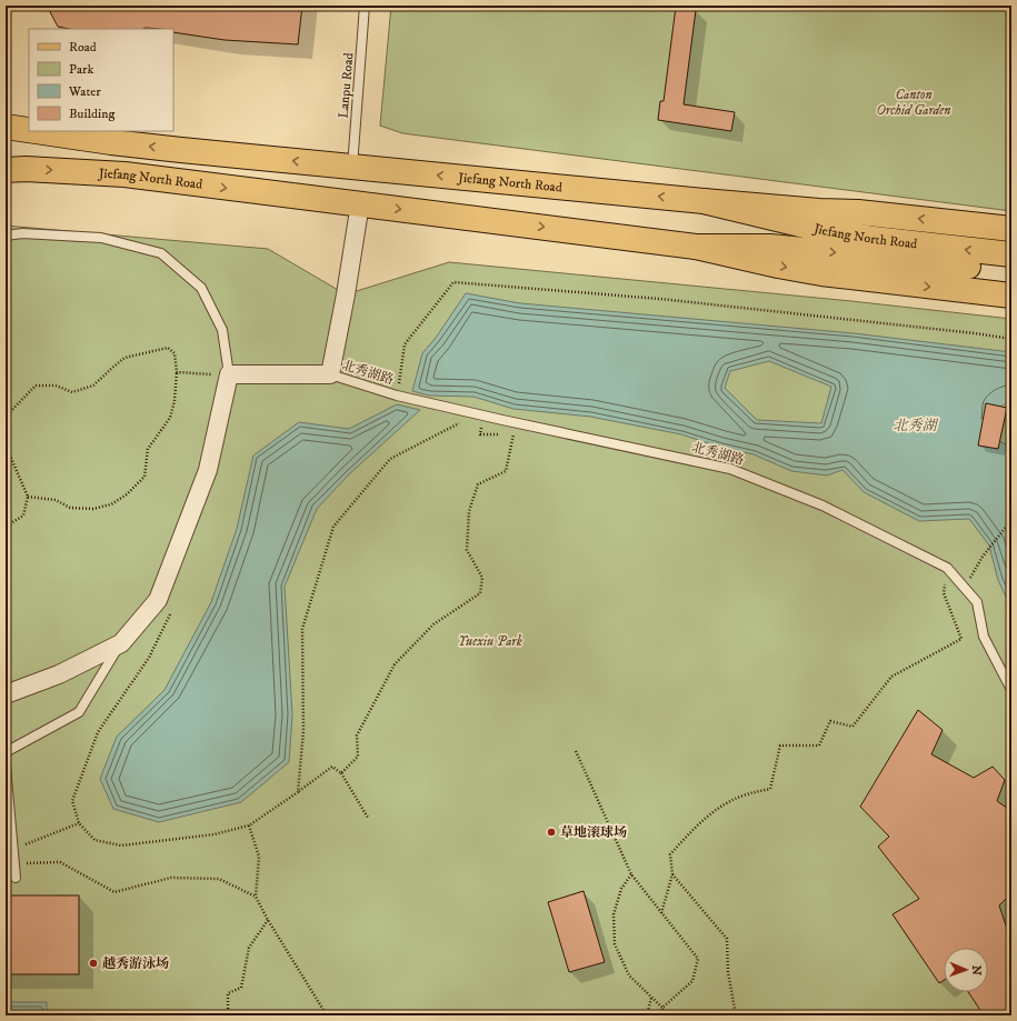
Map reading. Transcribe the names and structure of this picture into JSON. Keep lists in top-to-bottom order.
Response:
{
  "streets": {
    "main road": ["Jiefang North Road"],
    "lane": ["Lanpu Road", "北秀湖路"]
  },
  "crossings": [
    ["Lanpu Road", "Jiefang North Road"]
  ],
  "water": ["北秀湖"],
  "parks": ["Canton Orchid Garden", "Yuexiu Park"],
  "places": ["草地滚球场", "越秀游泳场"],
  "legend": [
    "Road",
    "Park",
    "Water",
    "Building"
  ],
  "north": "right"
}
